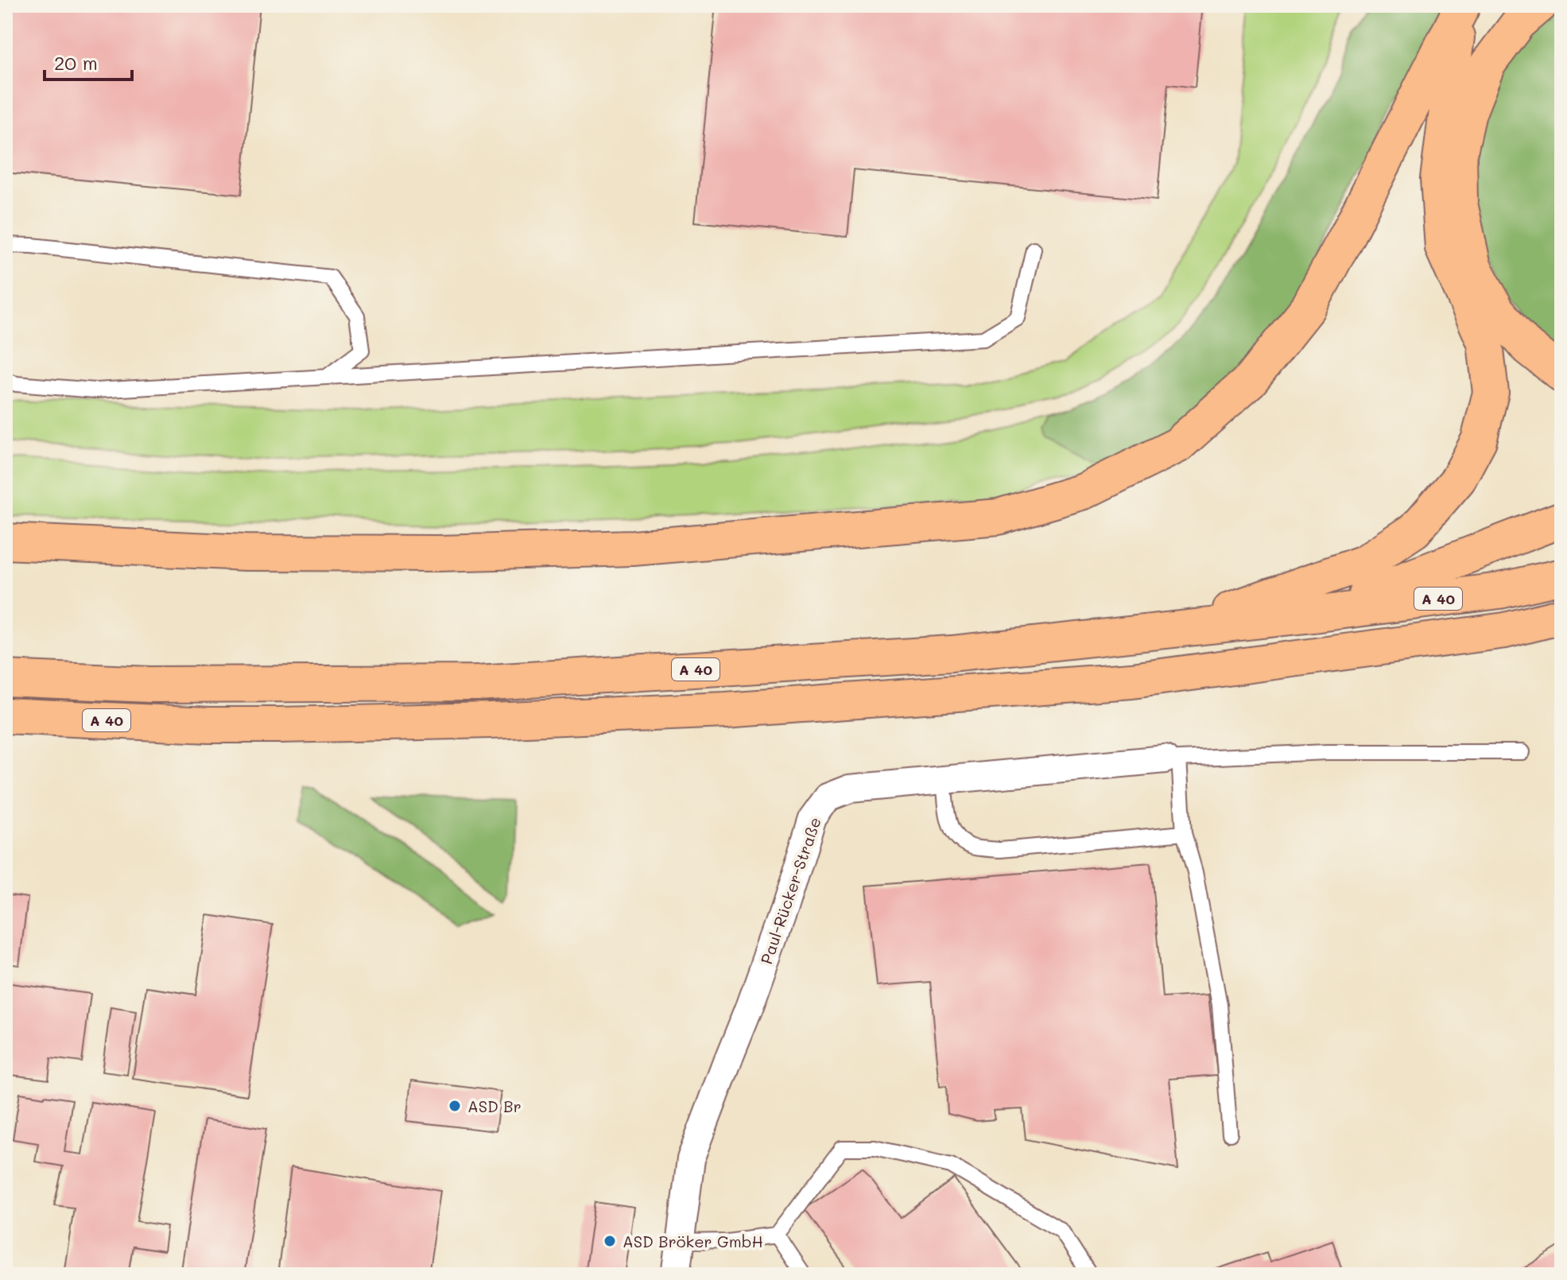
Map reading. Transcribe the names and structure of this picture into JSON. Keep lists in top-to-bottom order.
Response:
{
  "streets": {
    "highway": ["A 40"],
    "street": ["Paul-Rücker-Straße"]
  },
  "places": ["ASD Br", "ASD Bröker GmbH"],
  "scale_bar": "20 m"
}
